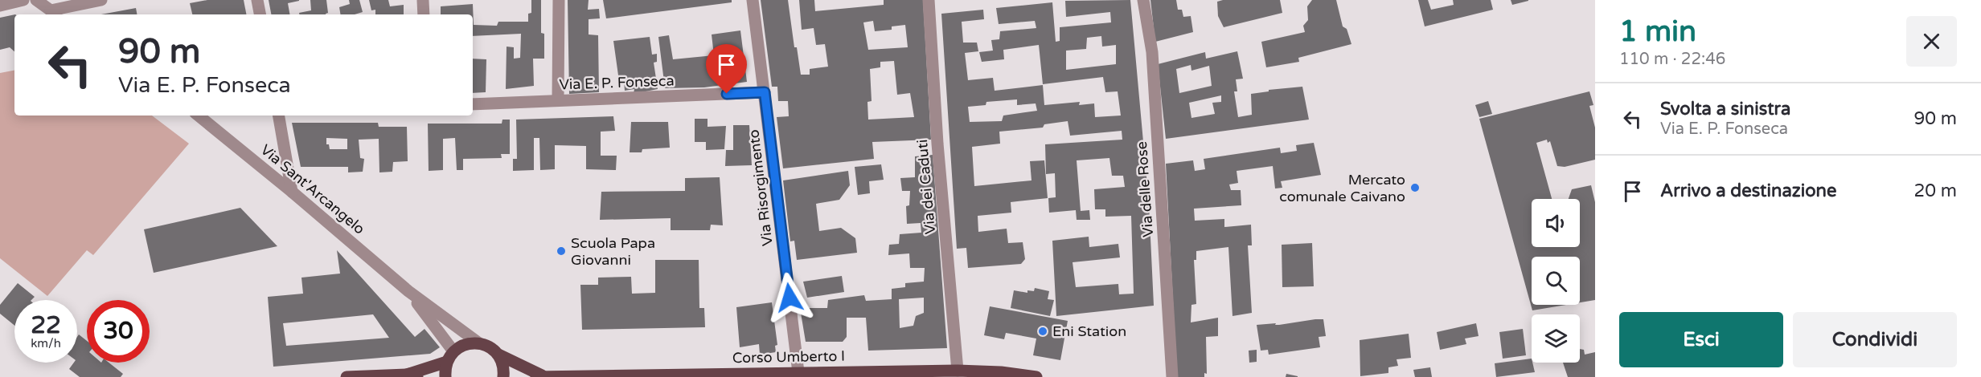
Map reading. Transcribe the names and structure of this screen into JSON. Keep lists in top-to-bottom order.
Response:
{
  "streets": {
    "main road": ["Corso Umberto I"],
    "street": [
      "Via E. P. Fonseca",
      "Via dei Caduti",
      "Via Risorgimento",
      "Via Sant'Arcangelo",
      "Via delle Rose"
    ]
  },
  "crossings": [
    ["Via E. P. Fonseca", "Via Risorgimento"],
    ["Via dei Caduti", "Corso Umberto I"],
    ["Via Risorgimento", "Corso Umberto I"]
  ],
  "places": ["Mercato comunale Caivano", "Scuola Papa Giovanni", "Eni Station"],
  "page": {
    "heading": ["1 min", "110 m · 22:46"],
    "turn": ["90 m", "Via E. P. Fonseca"],
    "list": [
      {
        "name": "Svolta a sinistra",
        "note": "Via E. P. Fonseca",
        "value": "90 m"
      },
      {
        "name": "Arrivo a destinazione",
        "value": "20 m"
      }
    ],
    "speed": "22 km/h",
    "limit": "30",
    "buttons": ["Esci", "Condividi"]
  }
}
